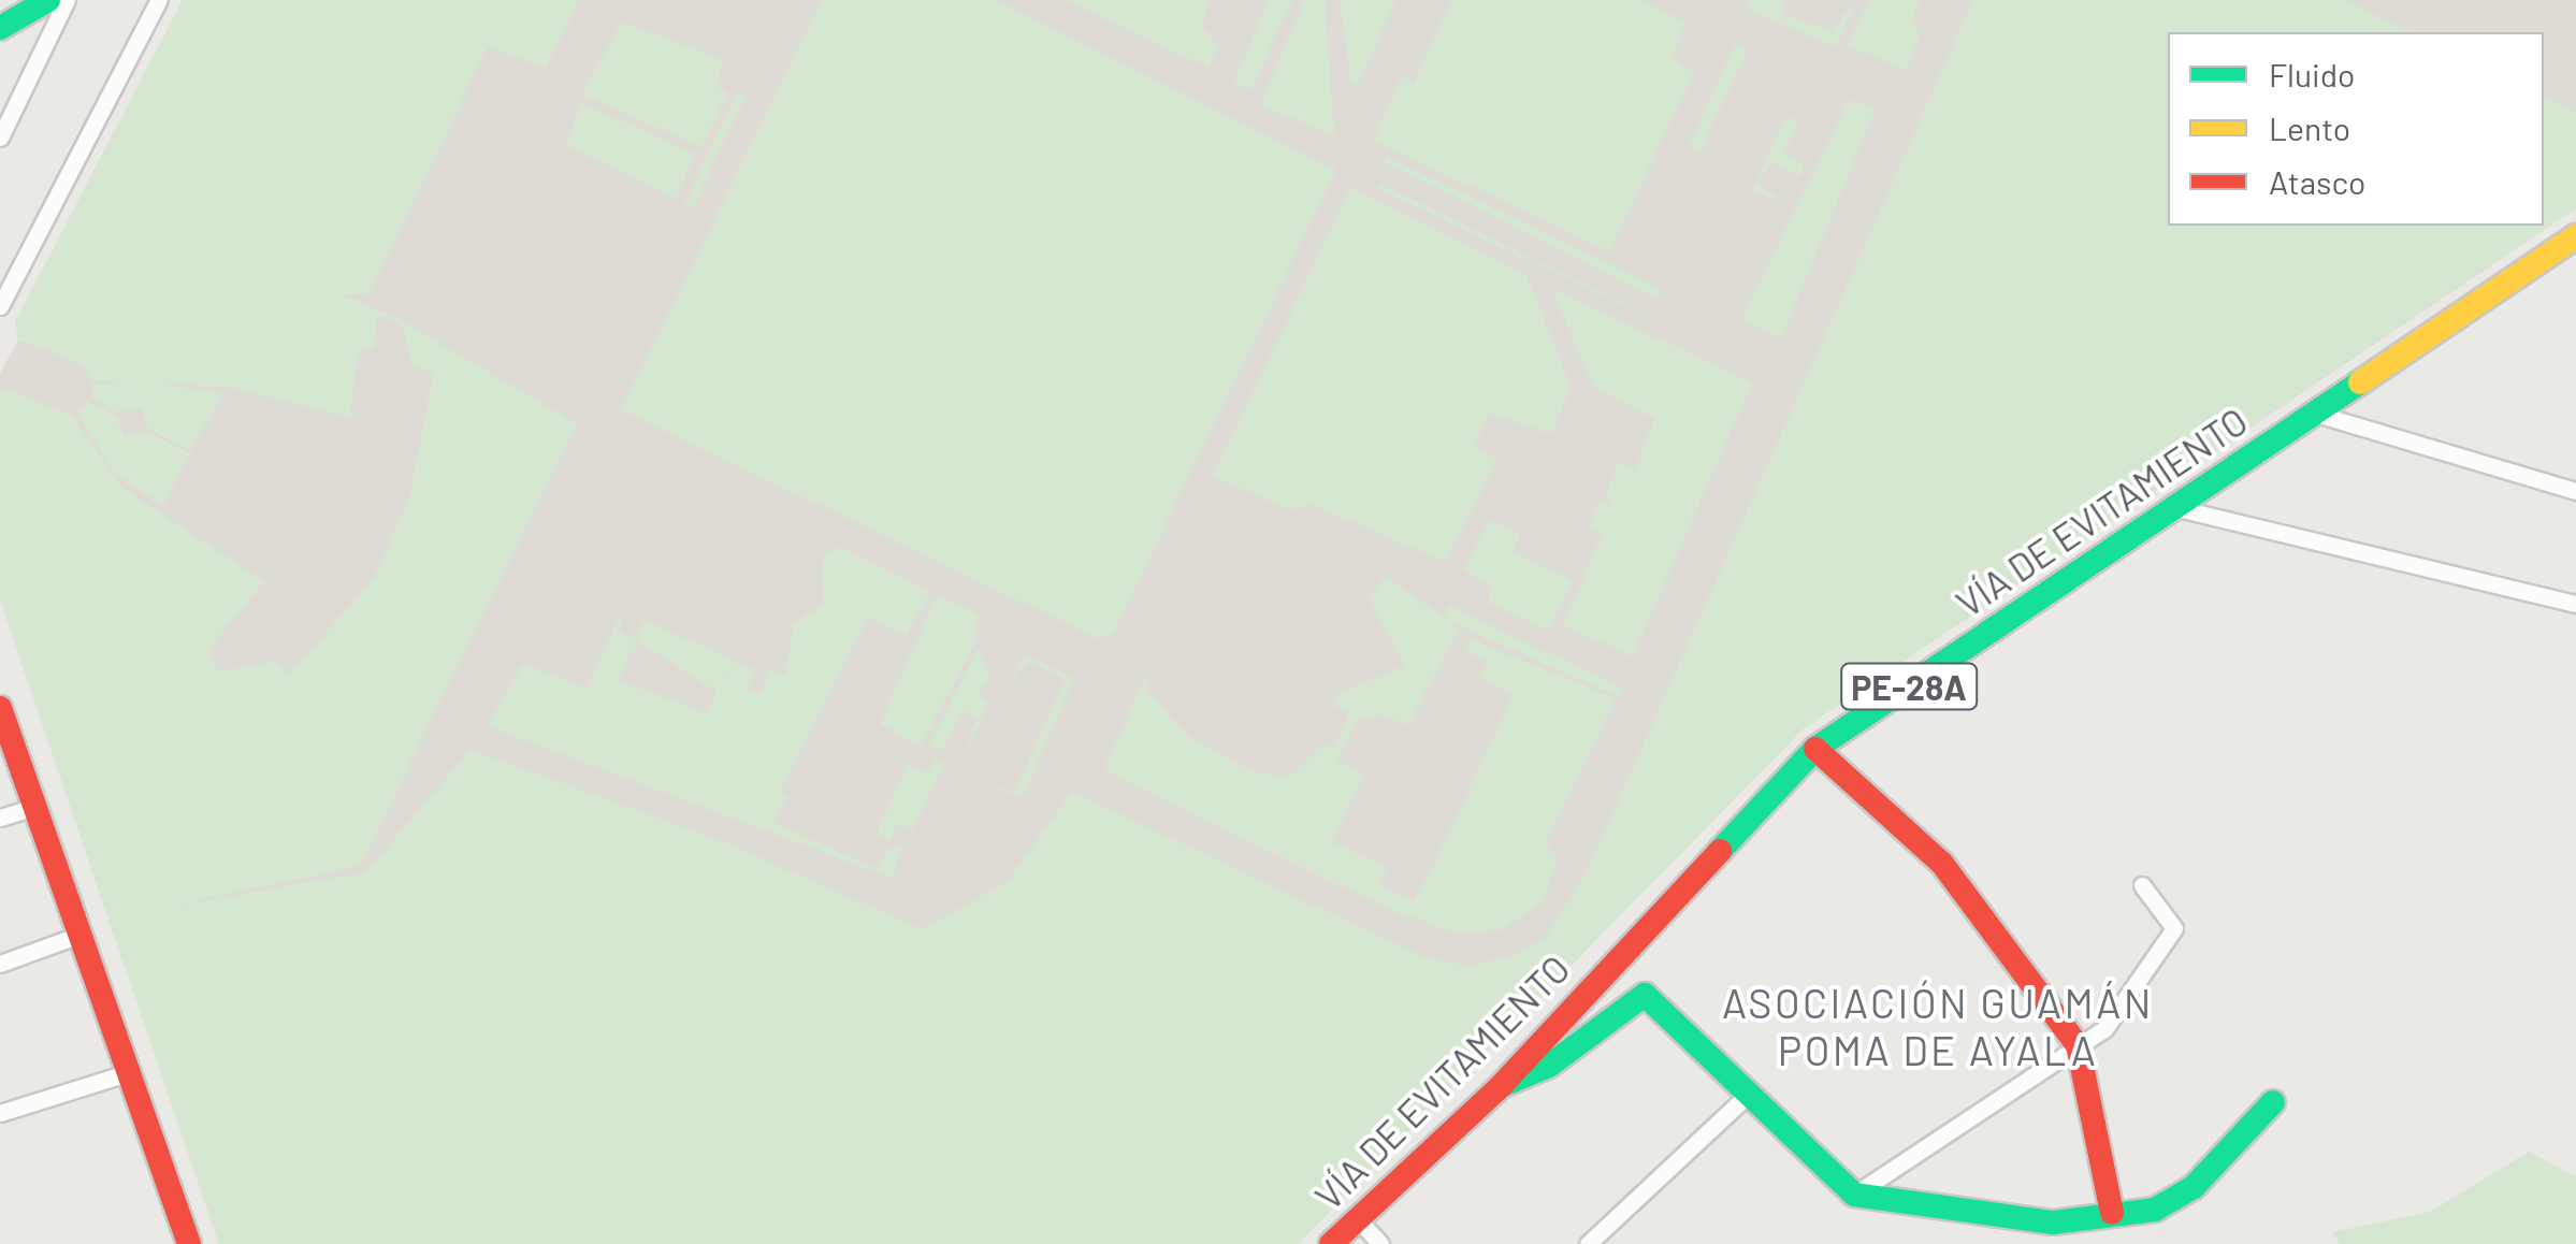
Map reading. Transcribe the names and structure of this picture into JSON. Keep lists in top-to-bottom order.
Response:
{
  "streets": {
    "main road": ["VÍA DE EVITAMIENTO", "PE-28A"]
  },
  "districts": ["ASOCIACIÓN GUAMÁN POMA DE AYALA"],
  "legend": ["Fluido", "Lento", "Atasco"]
}
